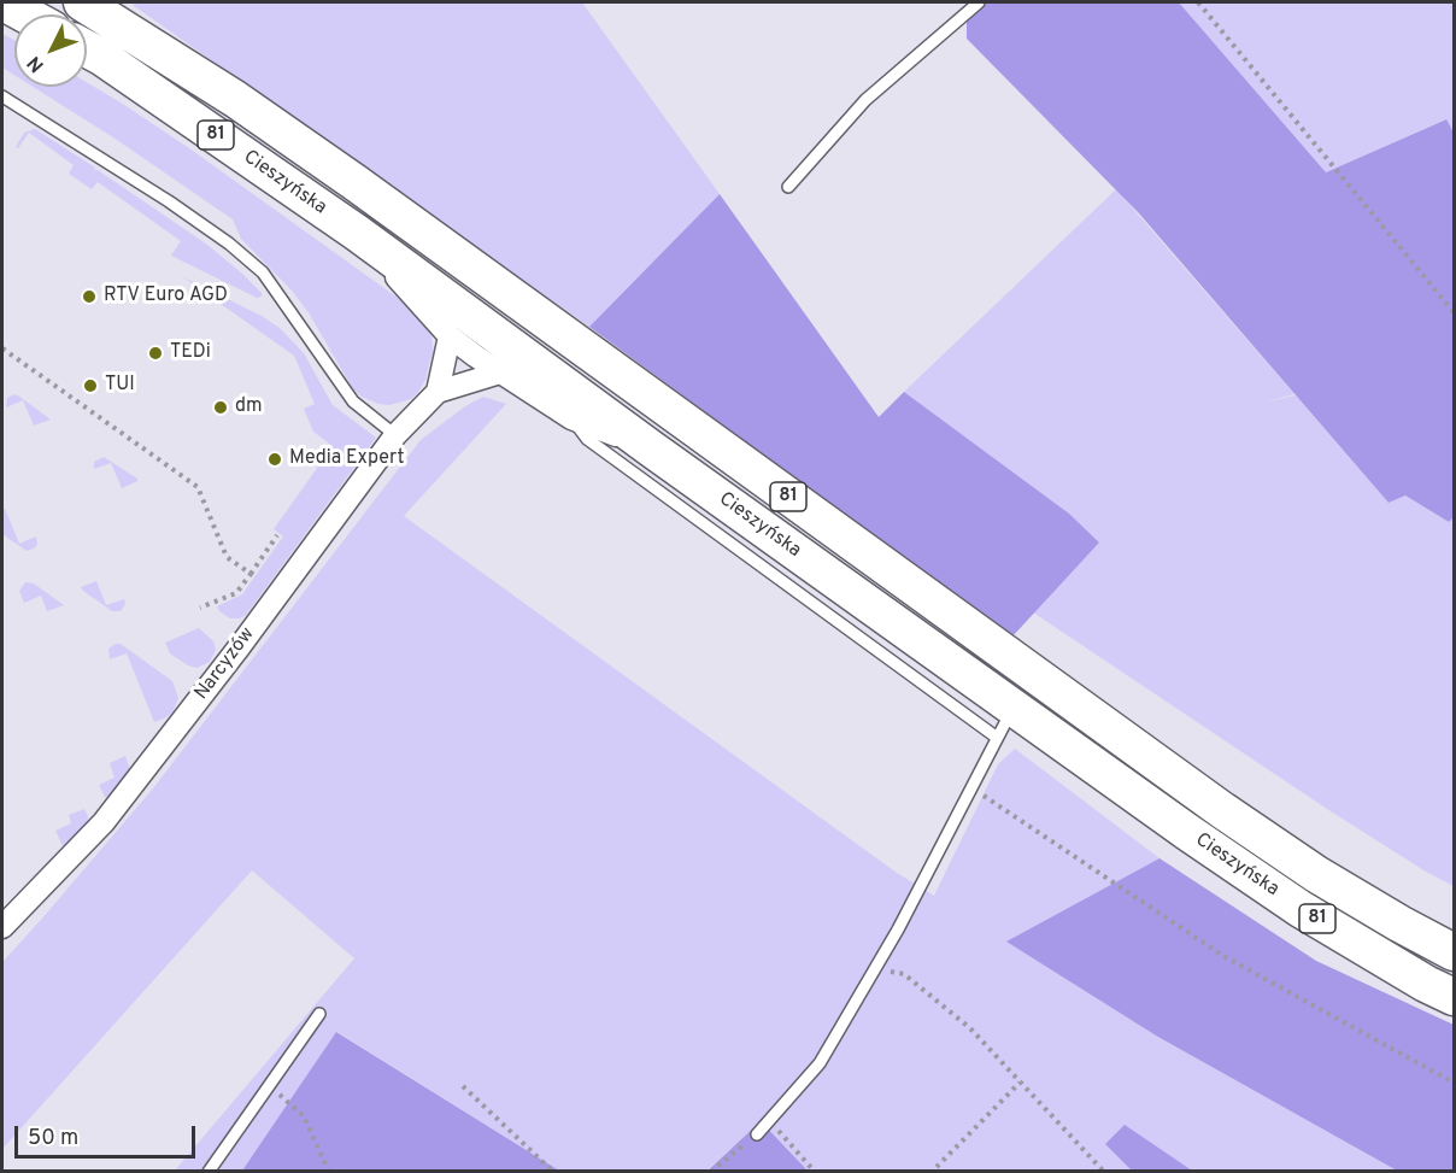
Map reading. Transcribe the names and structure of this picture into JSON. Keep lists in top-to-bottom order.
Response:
{
  "streets": {
    "main road": ["81", "Cieszyńska"],
    "street": ["Narcyzów"]
  },
  "places": [
    "RTV Euro AGD",
    "TEDi",
    "TUI",
    "dm",
    "Media Expert"
  ],
  "scale_bar": "50 m",
  "north": "bottom left"
}
